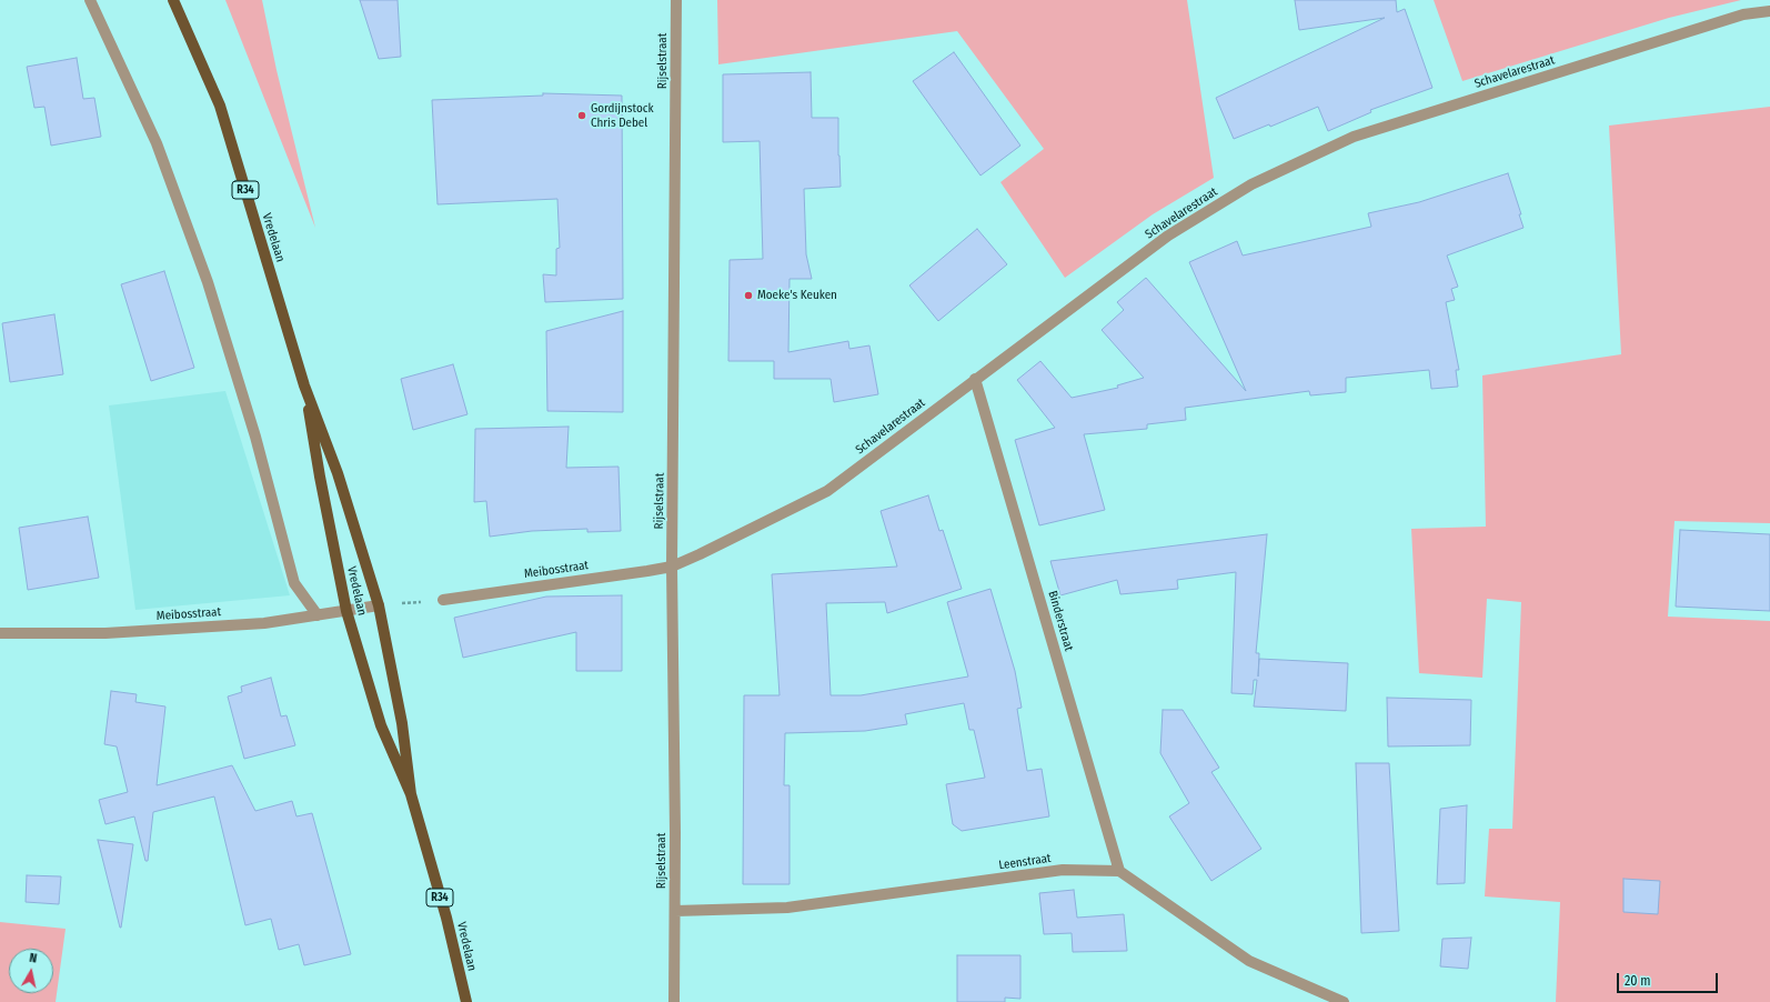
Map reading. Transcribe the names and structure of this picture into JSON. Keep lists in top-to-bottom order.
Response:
{
  "streets": {
    "main road": ["R34", "Vredelaan"],
    "street": [
      "Rijselstraat",
      "Schavelarestraat",
      "Meibosstraat",
      "Binderstraat",
      "Leenstraat"
    ]
  },
  "crossings": [
    ["Rijselstraat", "Schavelarestraat"],
    ["Rijselstraat", "Meibosstraat"],
    ["Rijselstraat", "Leenstraat"],
    ["Schavelarestraat", "Meibosstraat"],
    ["Schavelarestraat", "Binderstraat"],
    ["Vredelaan", "Meibosstraat"],
    ["Binderstraat", "Leenstraat"]
  ],
  "places": ["Gordijnstock Chris Debel", "Moeke's Keuken"],
  "scale_bar": "20 m",
  "north": "top"
}
